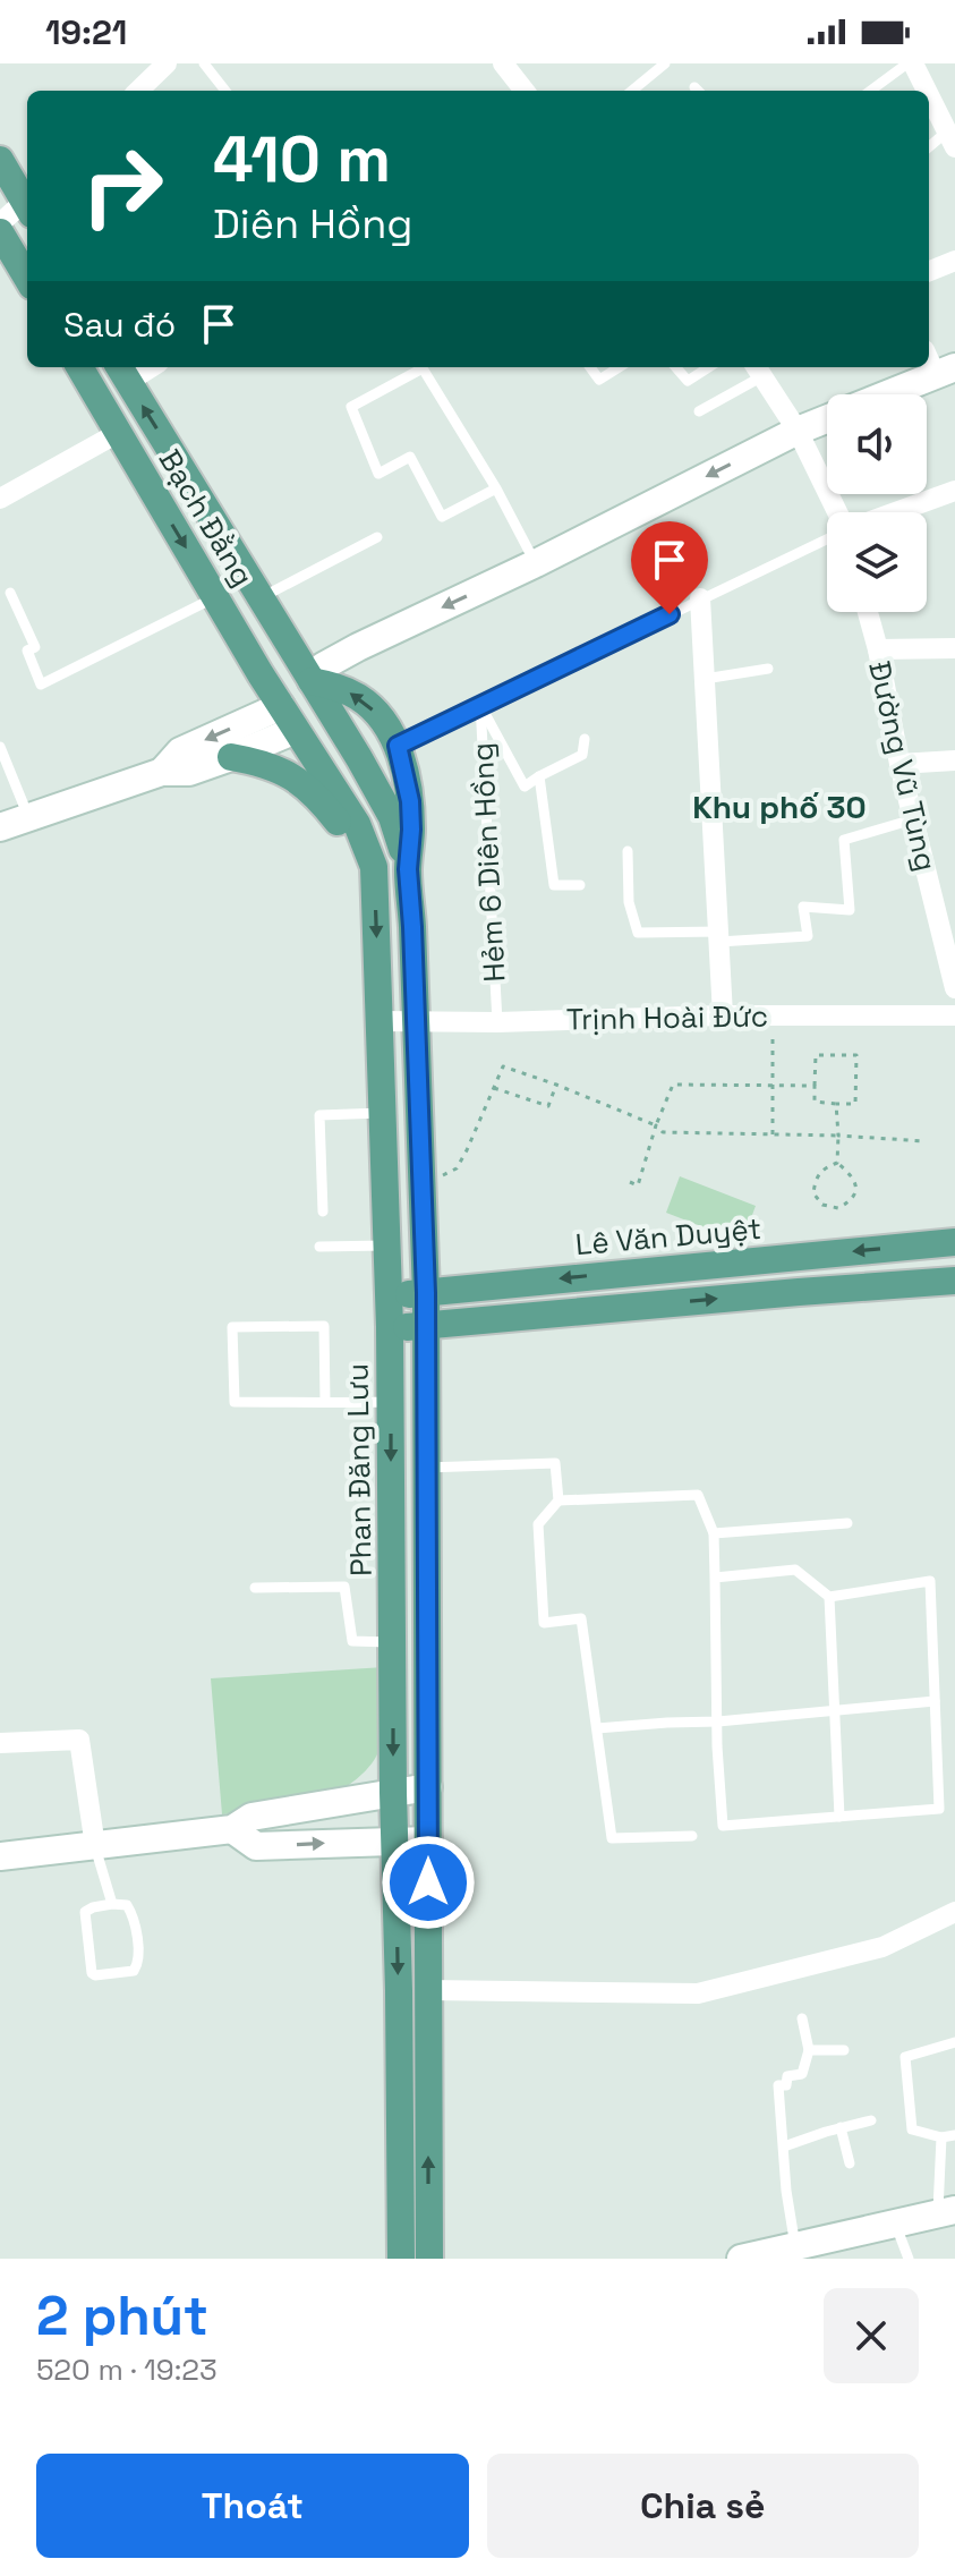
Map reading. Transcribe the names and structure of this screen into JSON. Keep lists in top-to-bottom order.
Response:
{
  "streets": {
    "main road": ["Bạch Đằng", "Lê Văn Duyệt", "Phan Đăng Lưu"],
    "street": ["Đường Vũ Tùng", "Trịnh Hoài Đức"],
    "lane": ["Hẻm 6 Diên Hồng"]
  },
  "crossings": [
    ["Bạch Đằng", "Phan Đăng Lưu"],
    ["Hẻm 6 Diên Hồng", "Trịnh Hoài Đức"],
    ["Trịnh Hoài Đức", "Phan Đăng Lưu"],
    ["Lê Văn Duyệt", "Phan Đăng Lưu"]
  ],
  "districts": ["Khu phố 30"],
  "page": {
    "status": "19:21",
    "turn": ["410 m", "Diên Hồng"],
    "then": "Sau đó",
    "heading": ["2 phút", "520 m · 19:23"],
    "buttons": ["Thoát", "Chia sẻ"]
  }
}
